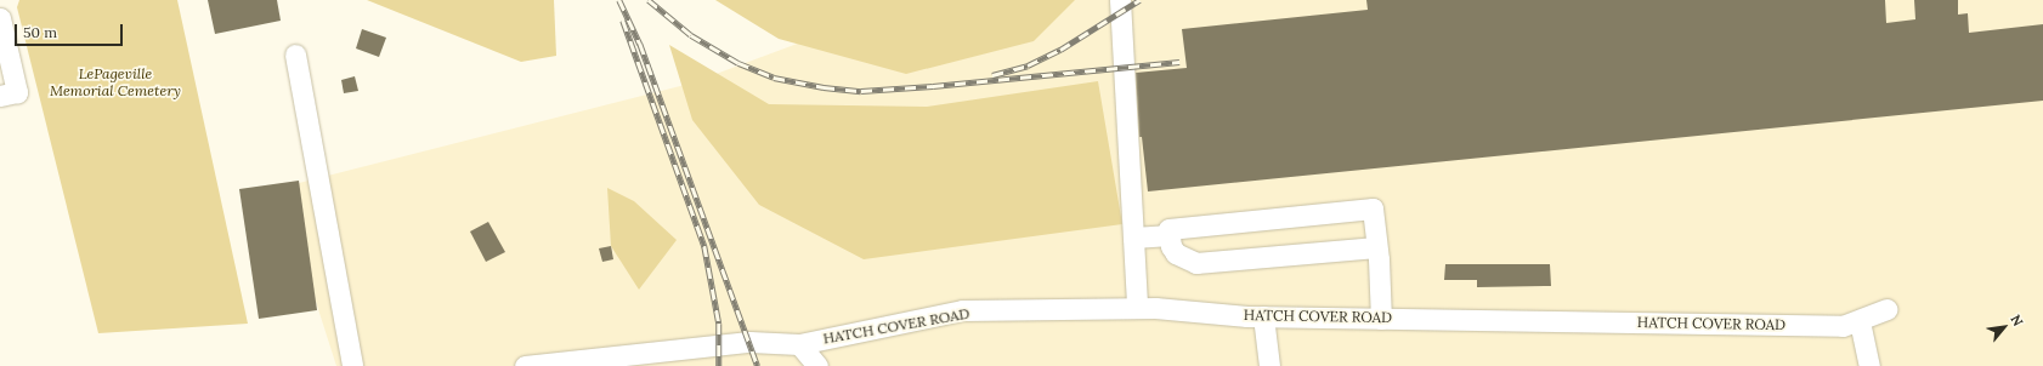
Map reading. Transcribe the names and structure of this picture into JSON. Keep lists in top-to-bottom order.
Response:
{
  "streets": {
    "street": ["HATCH COVER ROAD"]
  },
  "parks": ["LePageville Memorial Cemetery"],
  "scale_bar": "50 m",
  "north": "top right"
}
